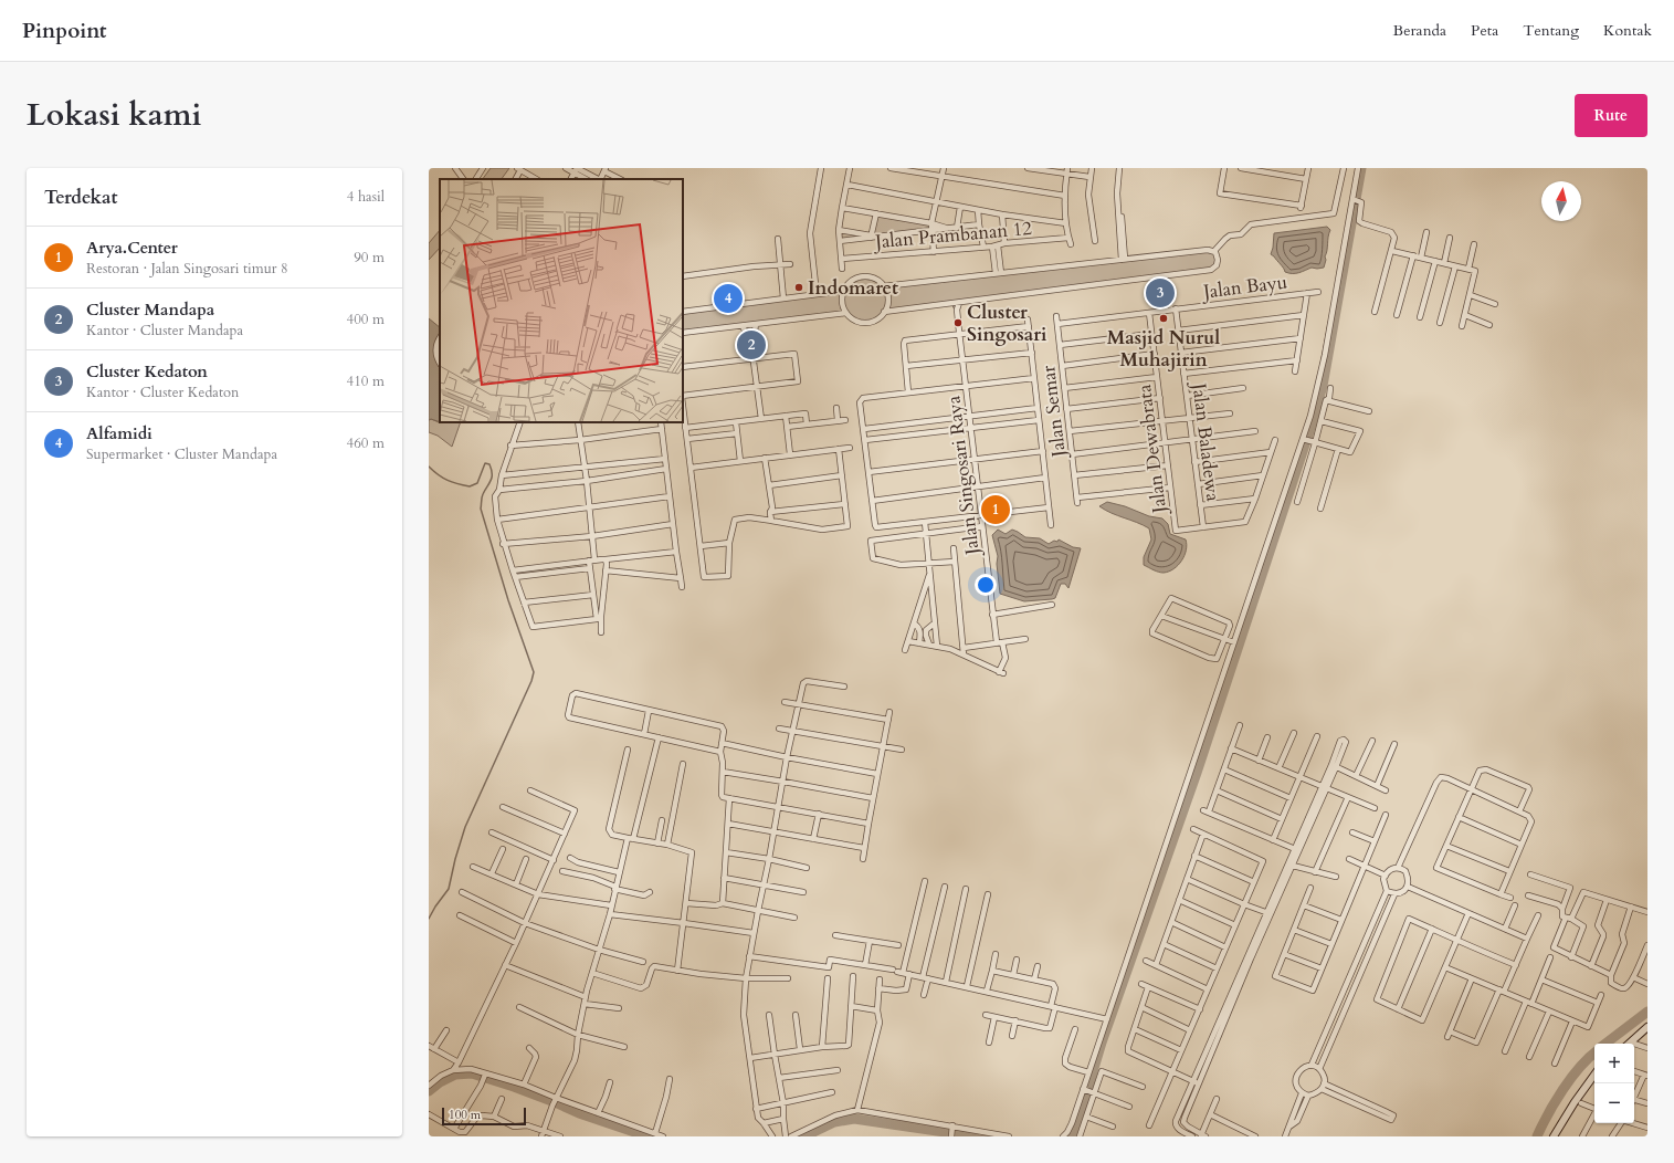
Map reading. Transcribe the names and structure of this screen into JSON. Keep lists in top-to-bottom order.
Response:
{
  "streets": {
    "street": [
      "Jalan Prambanan 12",
      "Jalan Bayu",
      "Jalan Semar",
      "Jalan Baladewa",
      "Jalan Dewabrata",
      "Jalan Singosari Raya"
    ]
  },
  "crossings": [
    ["Jalan Bayu", "Jalan Semar"],
    ["Jalan Bayu", "Jalan Baladewa"],
    ["Jalan Bayu", "Jalan Dewabrata"],
    ["Jalan Semar", "Jalan Dewabrata"],
    ["Jalan Baladewa", "Jalan Dewabrata"]
  ],
  "places": ["Indomaret", "Masjid Nurul Muhajirin", "Cluster Singosari"],
  "scale_bar": "100 m",
  "north": "top",
  "page": {
    "header": "Pinpoint",
    "nav": [
      "Beranda",
      "Peta",
      "Tentang",
      "Kontak"
    ],
    "title": "Lokasi kami",
    "buttons": "Rute",
    "heading": ["Terdekat", "4 hasil"],
    "list": [
      {
        "mark": "1",
        "name": "Arya.Center",
        "note": "Restoran · Jalan Singosari timur 8",
        "value": "90 m"
      },
      {
        "mark": "2",
        "name": "Cluster Mandapa",
        "note": "Kantor · Cluster Mandapa",
        "value": "400 m"
      },
      {
        "mark": "3",
        "name": "Cluster Kedaton",
        "note": "Kantor · Cluster Kedaton",
        "value": "410 m"
      },
      {
        "mark": "4",
        "name": "Alfamidi",
        "note": "Supermarket · Cluster Mandapa",
        "value": "460 m"
      }
    ],
    "pins": [
      "3",
      "4",
      "2",
      "1"
    ],
    "map_buttons": ["+", "−"],
    "scale": "100 m"
  }
}
